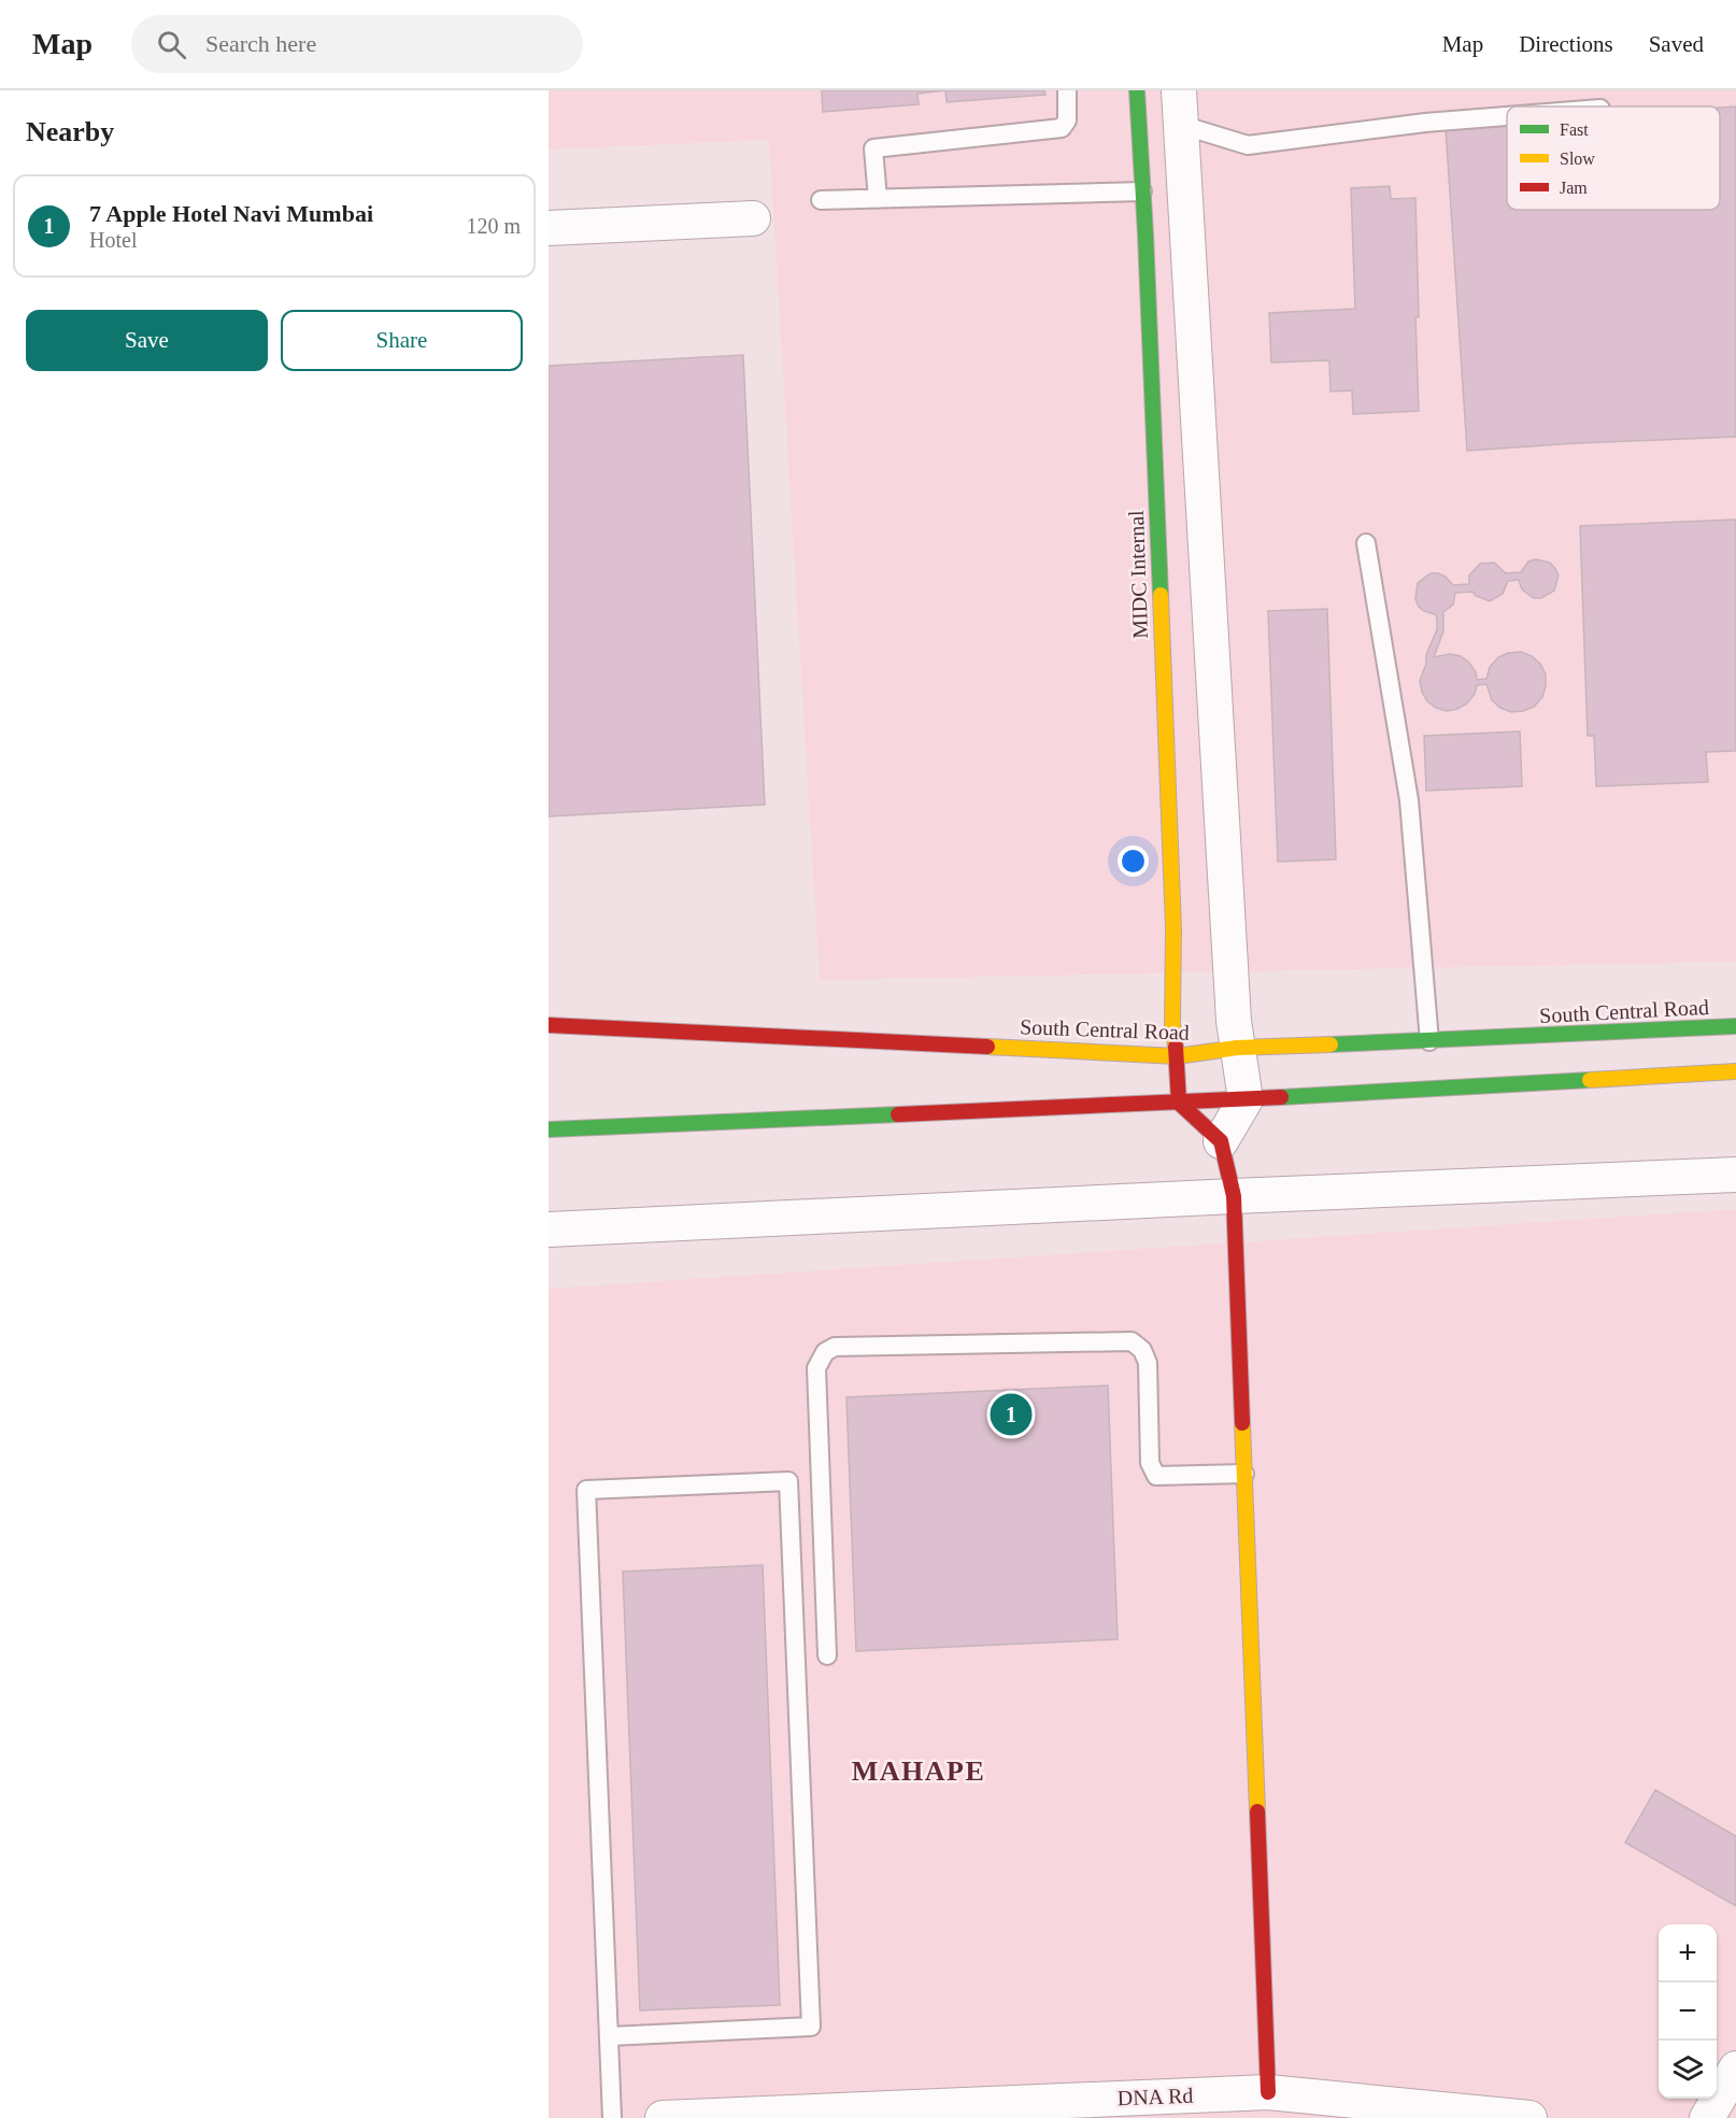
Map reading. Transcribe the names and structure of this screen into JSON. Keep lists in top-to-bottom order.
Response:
{
  "streets": {
    "main road": ["MIDC Internal", "South Central Road"],
    "street": ["DNA Rd"]
  },
  "crossings": [
    ["MIDC Internal", "South Central Road"]
  ],
  "districts": ["MAHAPE"],
  "legend": ["Fast", "Slow", "Jam"],
  "page": {
    "header": "Map",
    "search": "Search here",
    "nav": ["Map", "Directions", "Saved"],
    "heading": "Nearby",
    "list": [
      {
        "mark": "1",
        "name": "7 Apple Hotel Navi Mumbai",
        "note": "Hotel",
        "value": "120 m"
      }
    ],
    "buttons": ["Save", "Share"],
    "pins": "1",
    "map_buttons": ["+", "−"]
  }
}
